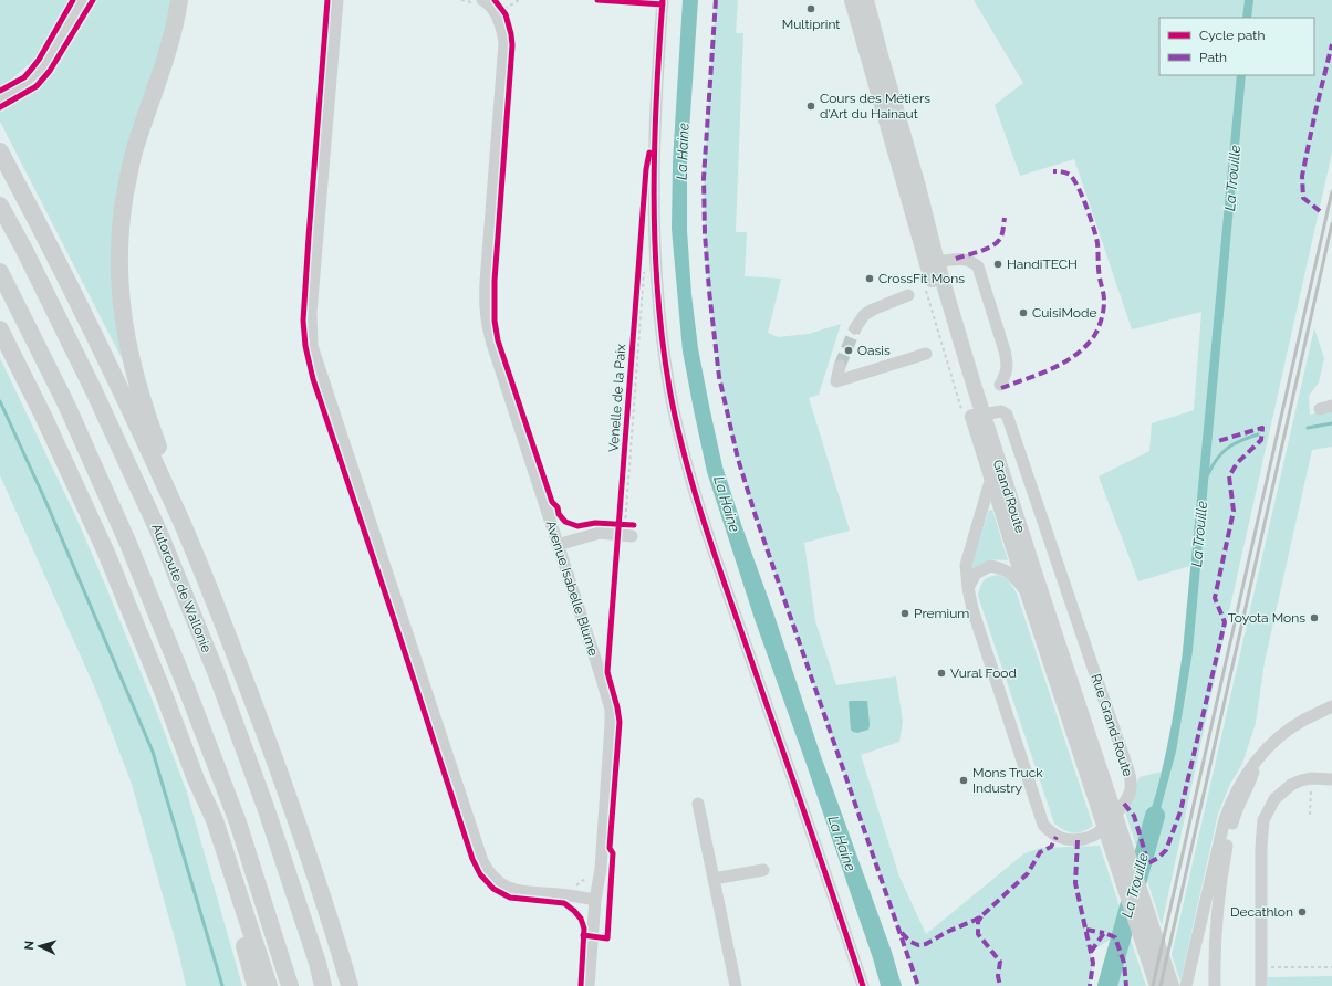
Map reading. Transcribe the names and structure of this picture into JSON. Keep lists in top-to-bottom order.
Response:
{
  "streets": {
    "highway": ["Autoroute de Wallonie"],
    "main road": ["Grand'Route"],
    "street": ["Avenue Isabelle Blume", "Rue Grand-Route"],
    "cycle path": ["Venelle de la Paix"]
  },
  "crossings": [
    ["Grand'Route", "Rue Grand-Route"]
  ],
  "water": ["La Haine", "La Trouille"],
  "places": [
    "Multiprint",
    "Cours des Métiers d'Art du Hainaut",
    "HandiTECH",
    "CrossFit Mons",
    "CuisiMode",
    "Oasis",
    "Premium",
    "Toyota Mons",
    "Vural Food",
    "Mons Truck Industry",
    "Decathlon"
  ],
  "legend": ["Cycle path", "Path"],
  "north": "left"
}
